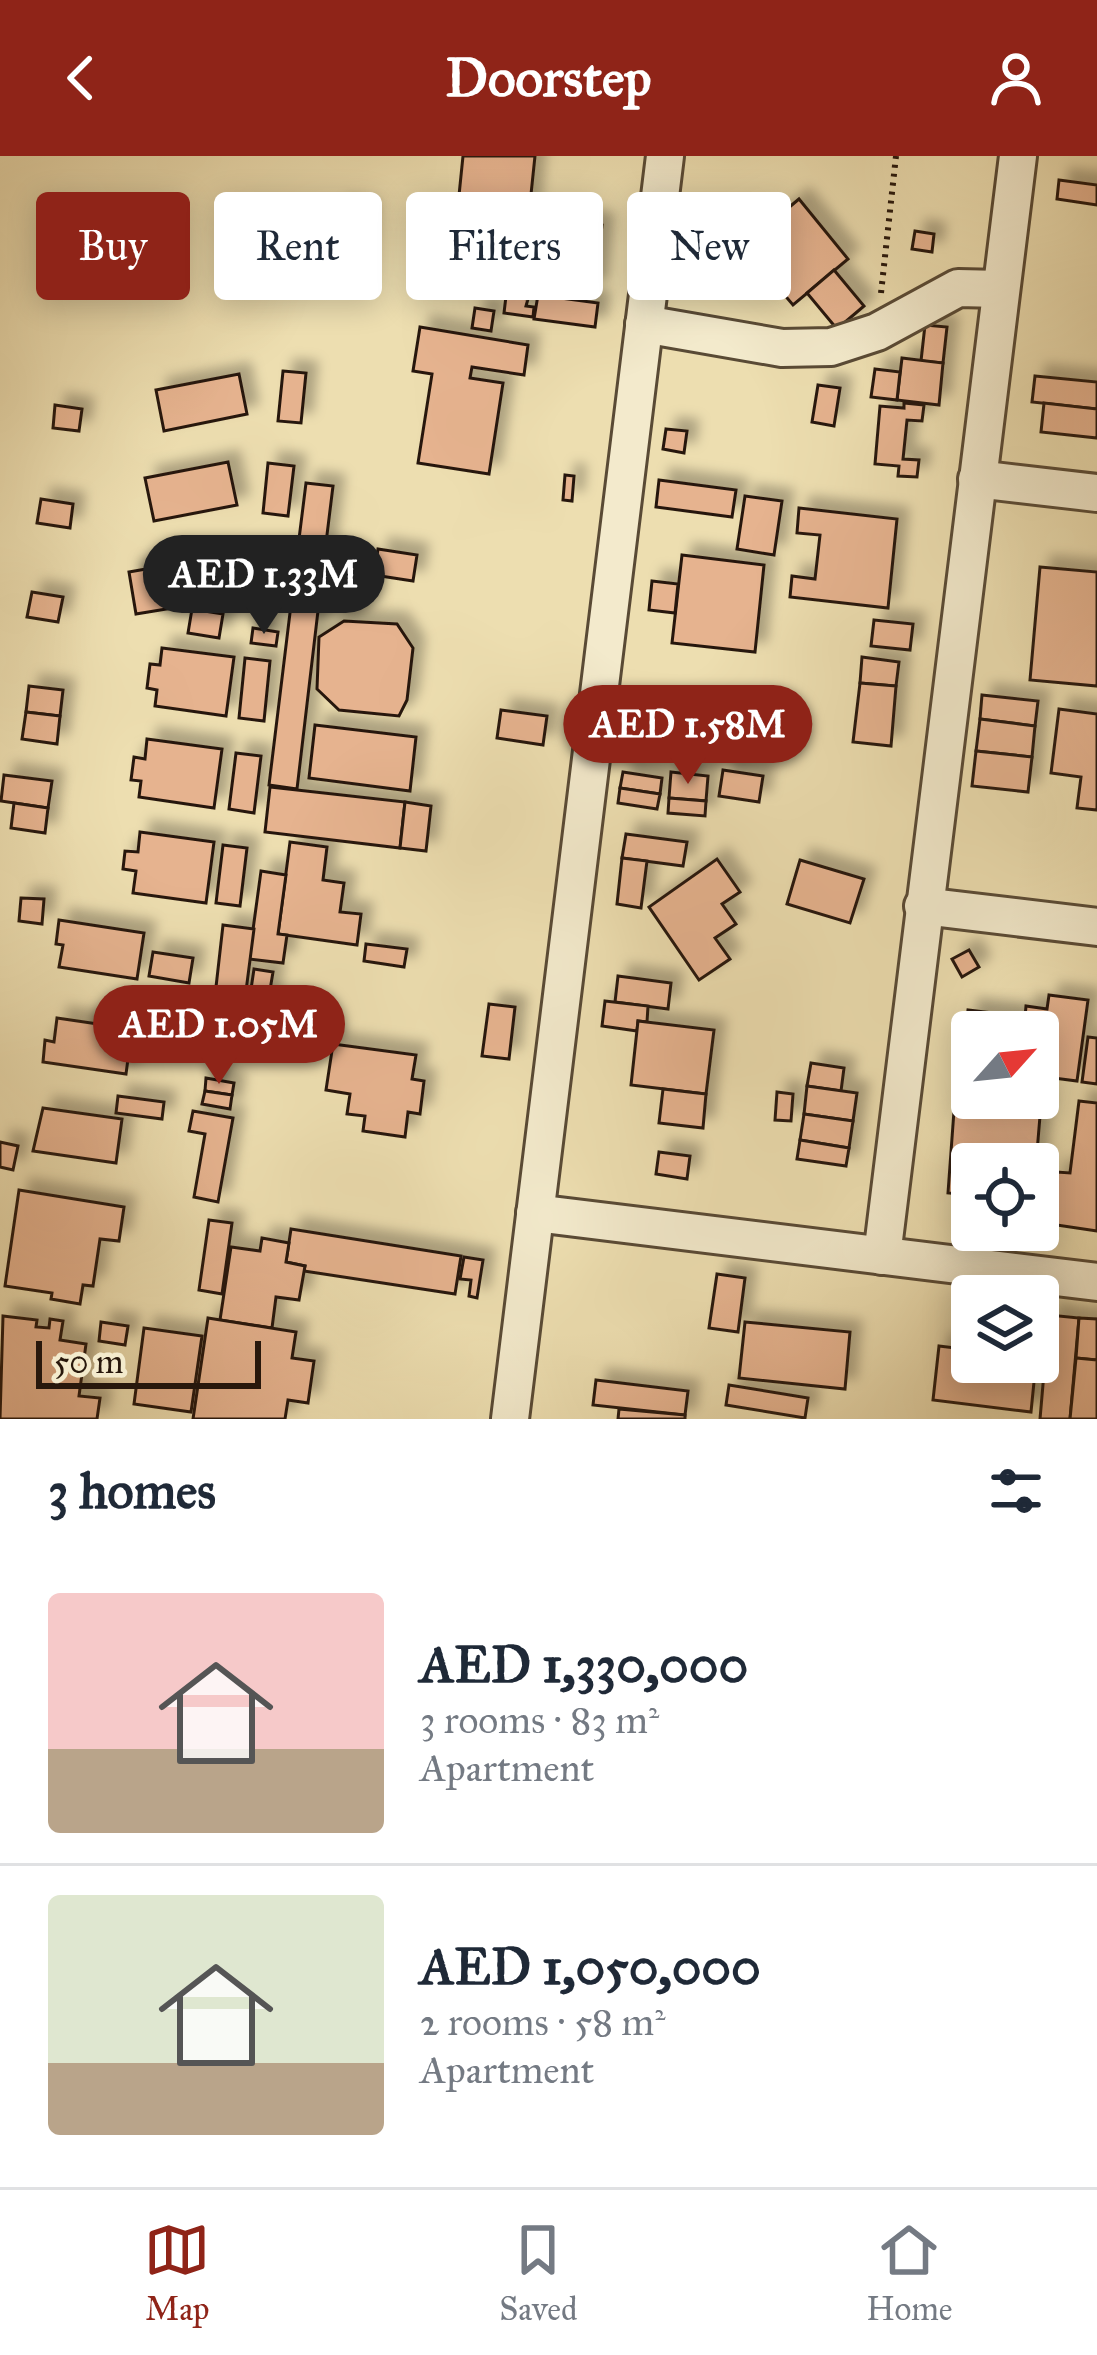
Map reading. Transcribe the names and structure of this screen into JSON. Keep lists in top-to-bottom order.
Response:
{
  "scale_bar": "50 m",
  "north": "top right",
  "page": {
    "header": "Doorstep",
    "chip": [
      "Buy",
      "Rent",
      "Filters",
      "New"
    ],
    "price": ["AED 1.33M", "AED 1.58M", "AED 1.05M"],
    "scale": "50 m",
    "heading": "3 homes",
    "list": [
      {
        "name": "AED 1,330,000",
        "note": "3 rooms · 83 m² · Apartment"
      },
      {
        "name": "AED 1,050,000",
        "note": "2 rooms · 58 m² · Apartment"
      }
    ],
    "tabs": ["Map", "Saved", "Home"]
  }
}
